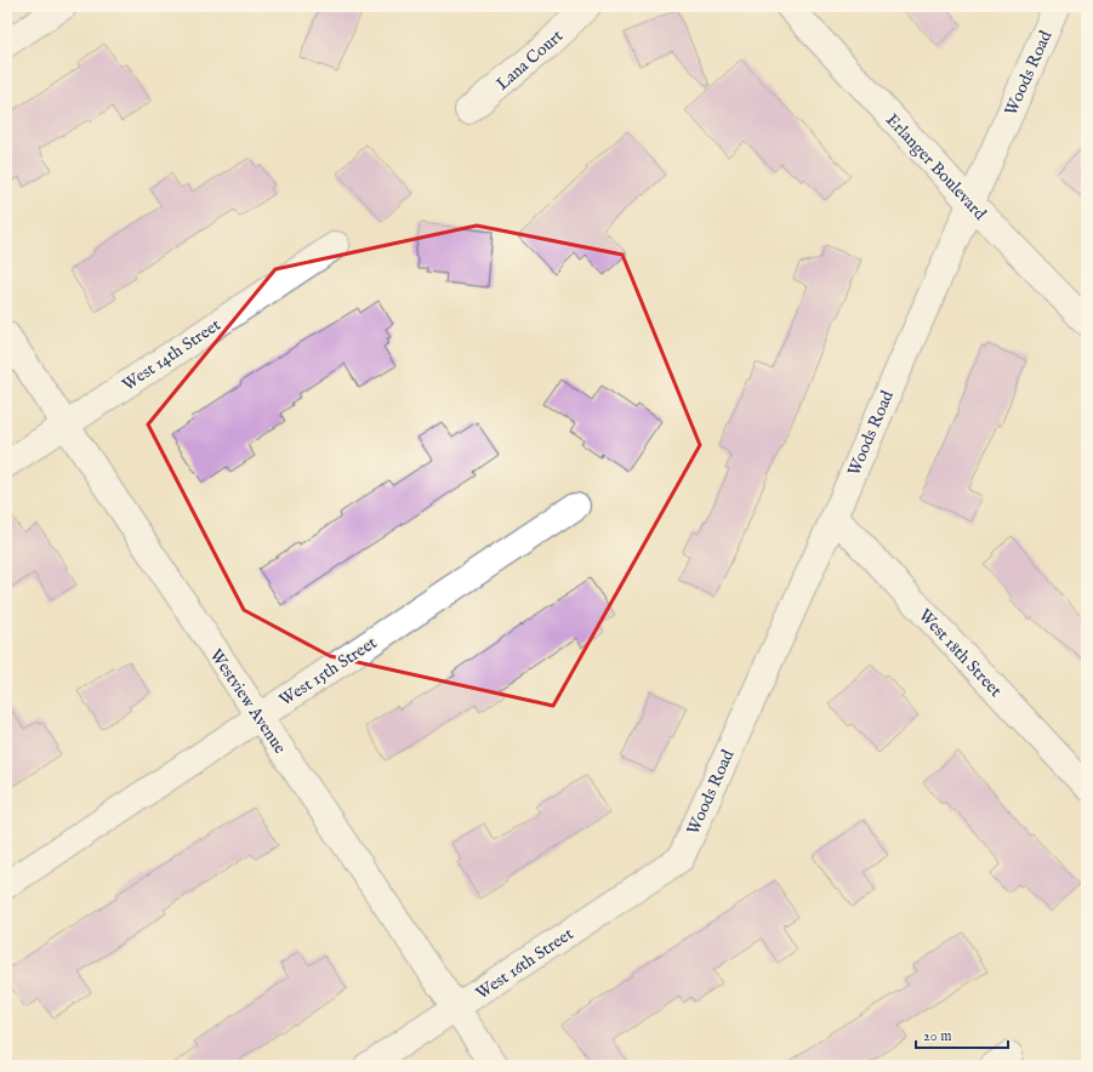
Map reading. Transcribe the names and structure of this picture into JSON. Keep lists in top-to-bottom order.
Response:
{
  "streets": {
    "street": [
      "Lana Court",
      "Woods Road",
      "Erlanger Boulevard",
      "West 14th Street",
      "West 18th Street",
      "West 15th Street",
      "Westview Avenue",
      "West 16th Street"
    ]
  },
  "crossings": [
    ["Woods Road", "Erlanger Boulevard"],
    ["Woods Road", "West 18th Street"],
    ["Woods Road", "West 16th Street"],
    ["West 14th Street", "Westview Avenue"],
    ["West 15th Street", "Westview Avenue"],
    ["Westview Avenue", "West 16th Street"]
  ],
  "scale_bar": "20 m"
}
